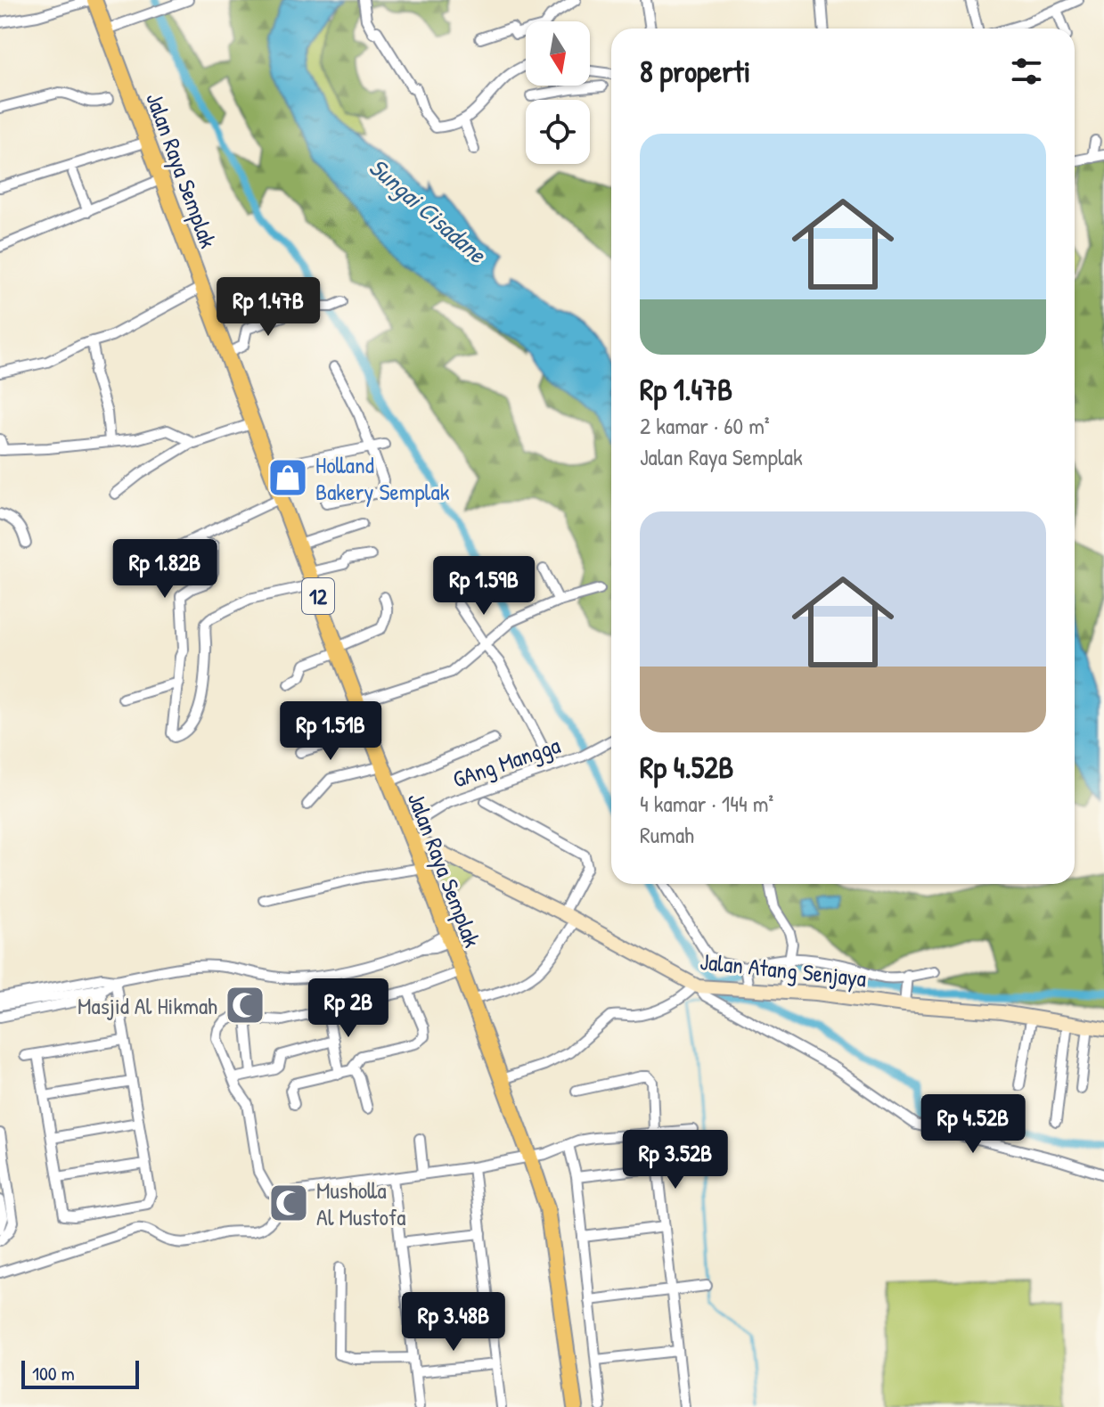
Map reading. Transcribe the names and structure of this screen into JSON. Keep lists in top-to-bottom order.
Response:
{
  "streets": {
    "main road": ["Jalan Raya Semplak", "12", "Jalan Atang Senjaya"],
    "street": ["GAng Mangga"]
  },
  "crossings": [
    ["Jalan Raya Semplak", "GAng Mangga"],
    ["Jalan Raya Semplak", "Jalan Atang Senjaya"],
    ["GAng Mangga", "Jalan Atang Senjaya"]
  ],
  "water": ["Sungai Cisadane"],
  "places": {
    "shop": ["Holland Bakery Semplak"],
    "mosque": ["Masjid Al Hikmah", "Musholla Al Mustofa"]
  },
  "scale_bar": "100 m",
  "north": "bottom",
  "page": {
    "heading": "8 properti",
    "list": [
      {
        "name": "Rp 1.47B",
        "note": "2 kamar · 60 m² · Jalan Raya Semplak"
      },
      {
        "name": "Rp 4.52B",
        "note": "4 kamar · 144 m² · Rumah"
      }
    ],
    "price": [
      "Rp 1.47B",
      "Rp 1.82B",
      "Rp 1.59B",
      "Rp 1.51B",
      "Rp 2B",
      "Rp 4.52B",
      "Rp 3.52B",
      "Rp 3.48B"
    ],
    "scale": "100 m"
  }
}
